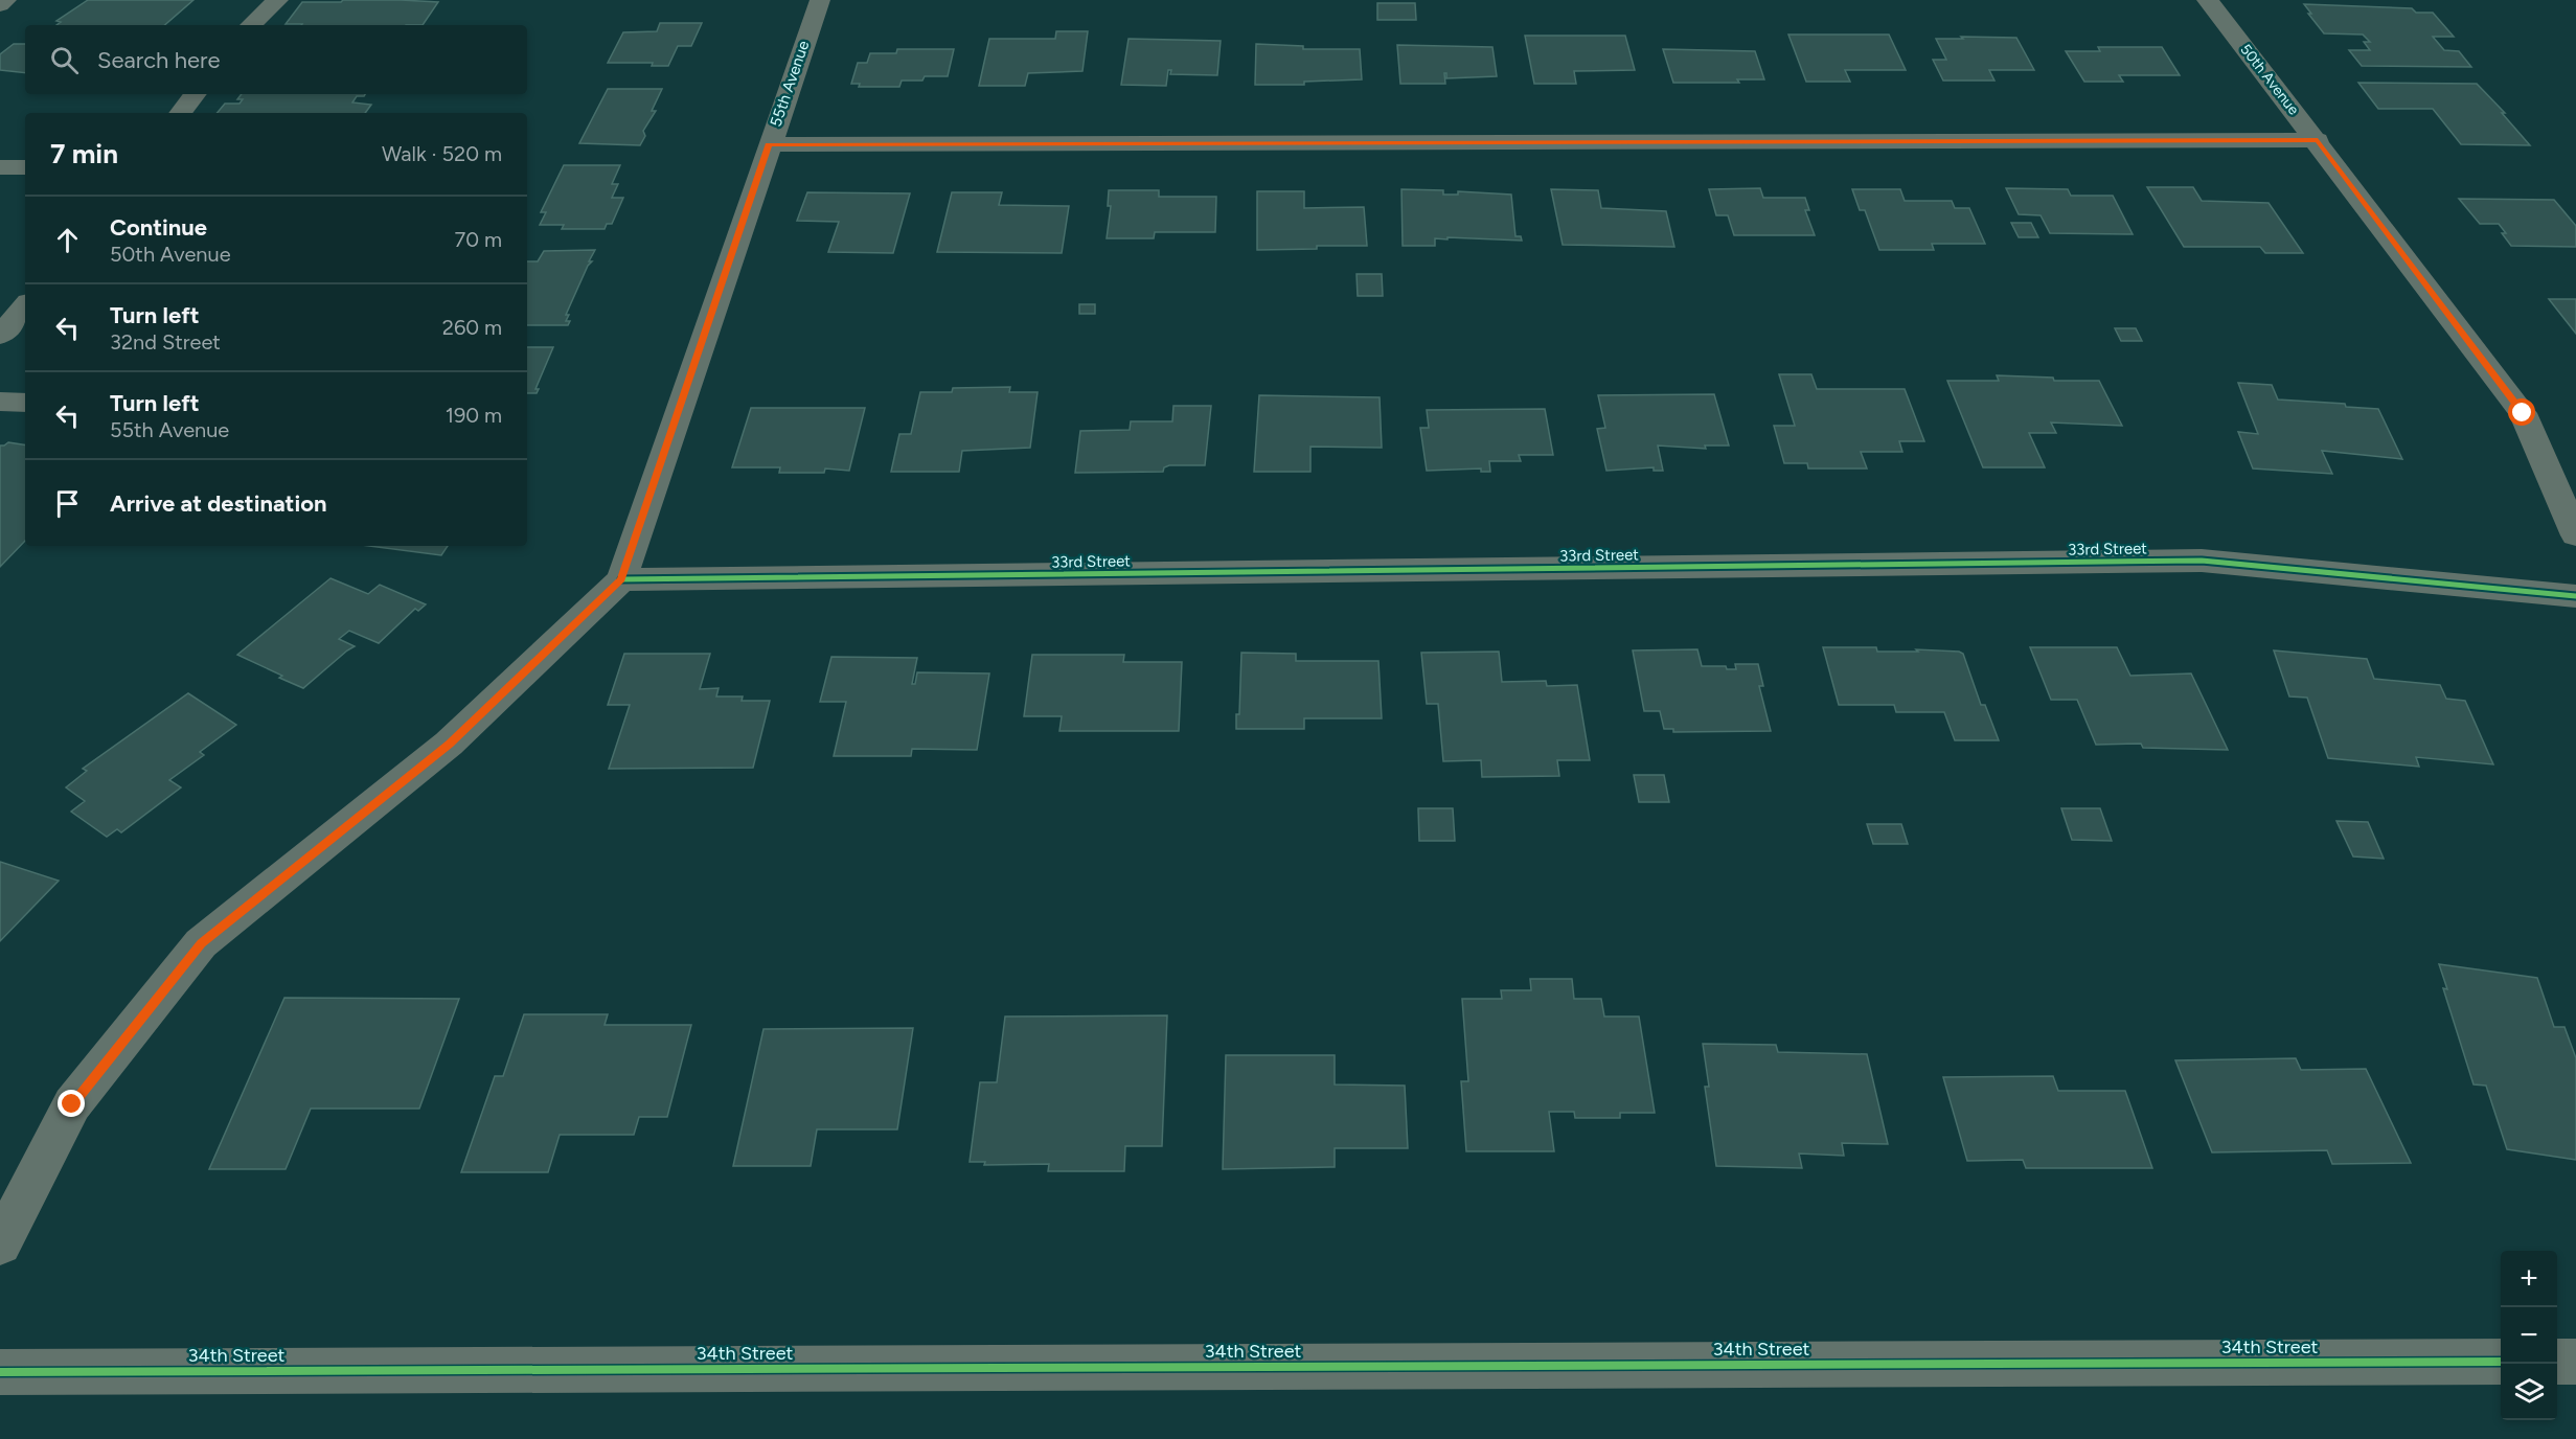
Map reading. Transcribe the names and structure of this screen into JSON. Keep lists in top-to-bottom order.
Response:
{
  "streets": {
    "street": [
      "50th Avenue",
      "55th Avenue",
      "33rd Street",
      "34th Street"
    ]
  },
  "crossings": [
    ["55th Avenue", "33rd Street"]
  ],
  "page": {
    "search": "Search here",
    "heading": ["7 min", "Walk · 520 m"],
    "list": [
      ["Continue", "50th Avenue", "70 m"],
      ["Turn left", "32nd Street", "260 m"],
      ["Turn left", "55th Avenue", "190 m"],
      "Arrive at destination"
    ],
    "map_buttons": ["+", "−"]
  }
}
